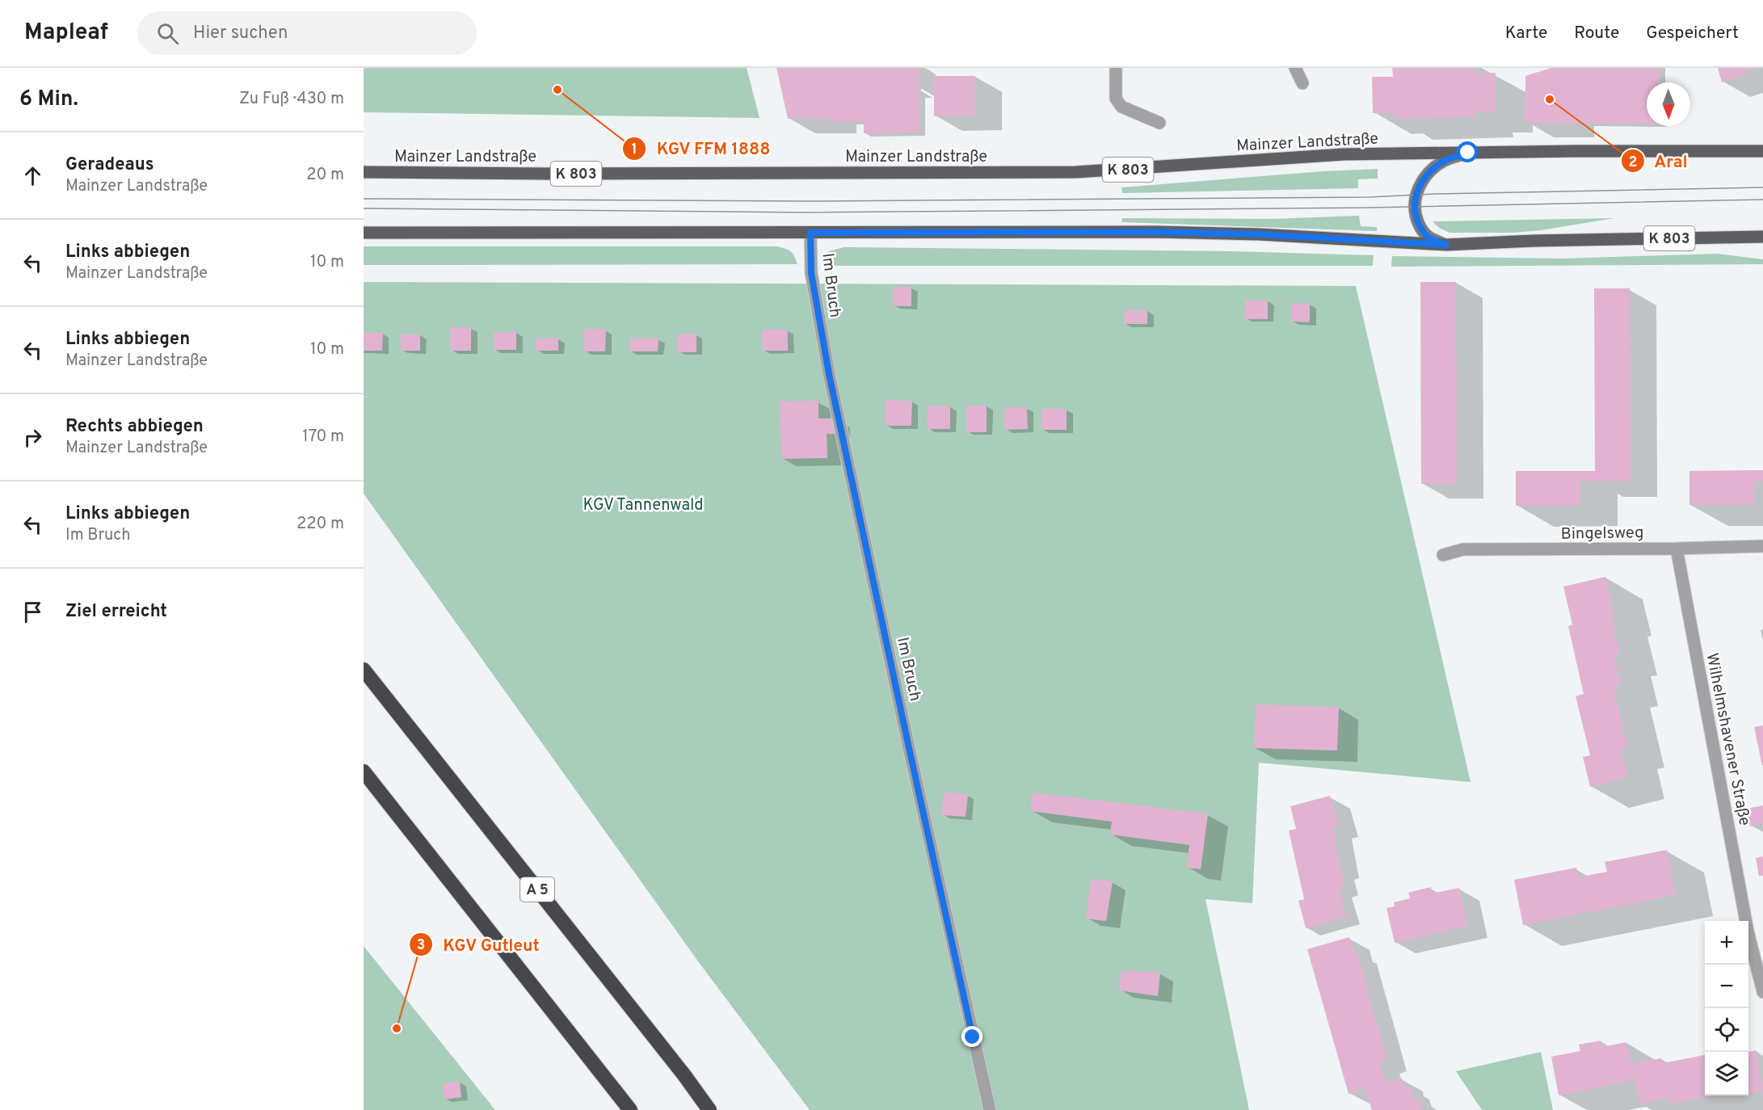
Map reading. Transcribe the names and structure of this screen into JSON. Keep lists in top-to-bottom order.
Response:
{
  "streets": {
    "highway": ["A 5"],
    "main road": ["Mainzer Landstraße", "K 803"],
    "street": ["Im Bruch", "Bingelsweg", "Wilhelmshavener Straße"]
  },
  "crossings": [
    ["Mainzer Landstraße", "K 803"],
    ["K 803", "Im Bruch"],
    ["Bingelsweg", "Wilhelmshavener Straße"]
  ],
  "parks": ["KGV Tannenwald"],
  "places": ["KGV FFM 1888", "Aral", "KGV Gutleut"],
  "north": "bottom",
  "page": {
    "header": "Mapleaf",
    "search": "Hier suchen",
    "nav": ["Karte", "Route", "Gespeichert"],
    "heading": ["6 Min.", "Zu Fuß · 430 m"],
    "list": [
      ["Geradeaus", "Mainzer Landstraße", "20 m"],
      ["Links abbiegen", "Mainzer Landstraße", "10 m"],
      ["Links abbiegen", "Mainzer Landstraße", "10 m"],
      ["Rechts abbiegen", "Mainzer Landstraße", "170 m"],
      ["Links abbiegen", "Im Bruch", "220 m"],
      "Ziel erreicht"
    ],
    "map_buttons": ["+", "−"]
  }
}
